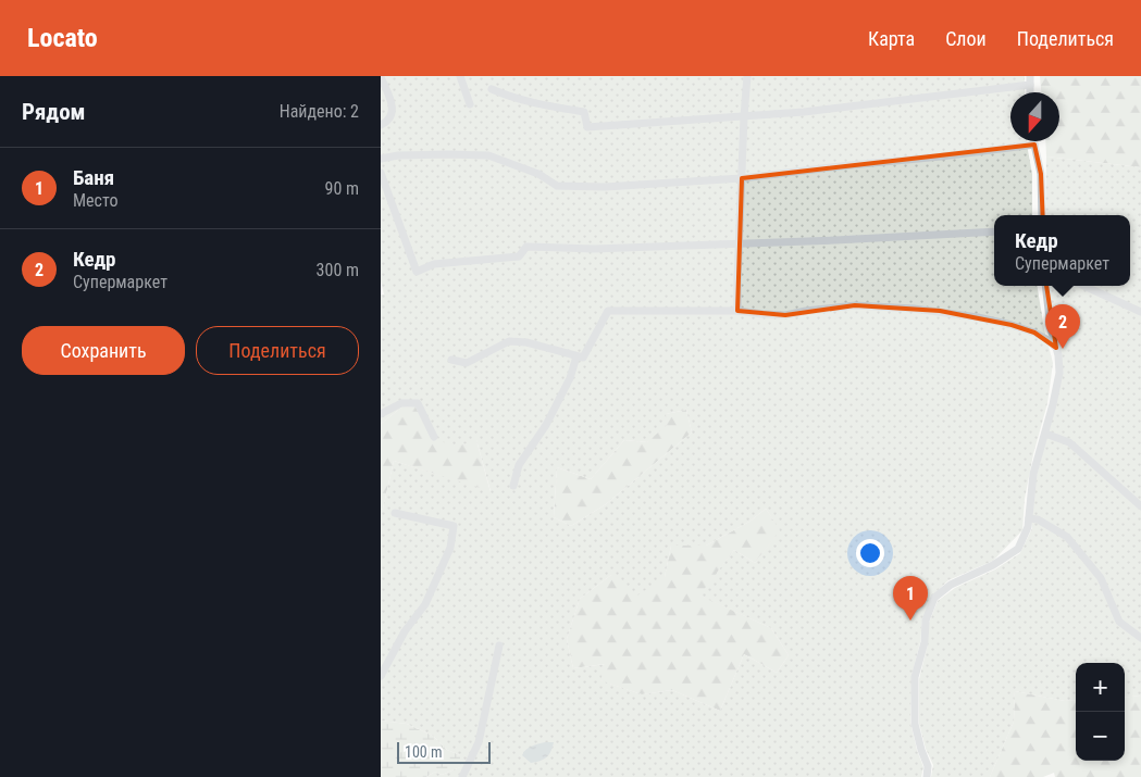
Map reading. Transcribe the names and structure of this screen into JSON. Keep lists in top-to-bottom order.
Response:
{
  "scale_bar": "100 m",
  "north": "bottom",
  "page": {
    "header": "Locato",
    "nav": ["Карта", "Слои", "Поделиться"],
    "heading": ["Рядом", "Найдено: 2"],
    "list": [
      {
        "mark": "1",
        "name": "Баня",
        "note": "Место",
        "value": "90 m"
      },
      {
        "mark": "2",
        "name": "Кедр",
        "note": "Супермаркет",
        "value": "300 m"
      }
    ],
    "popup": ["Кедр", "Супермаркет"],
    "pins": ["2", "1"],
    "buttons": ["Сохранить", "Поделиться"],
    "map_buttons": ["+", "−"],
    "scale": "100 m"
  }
}
